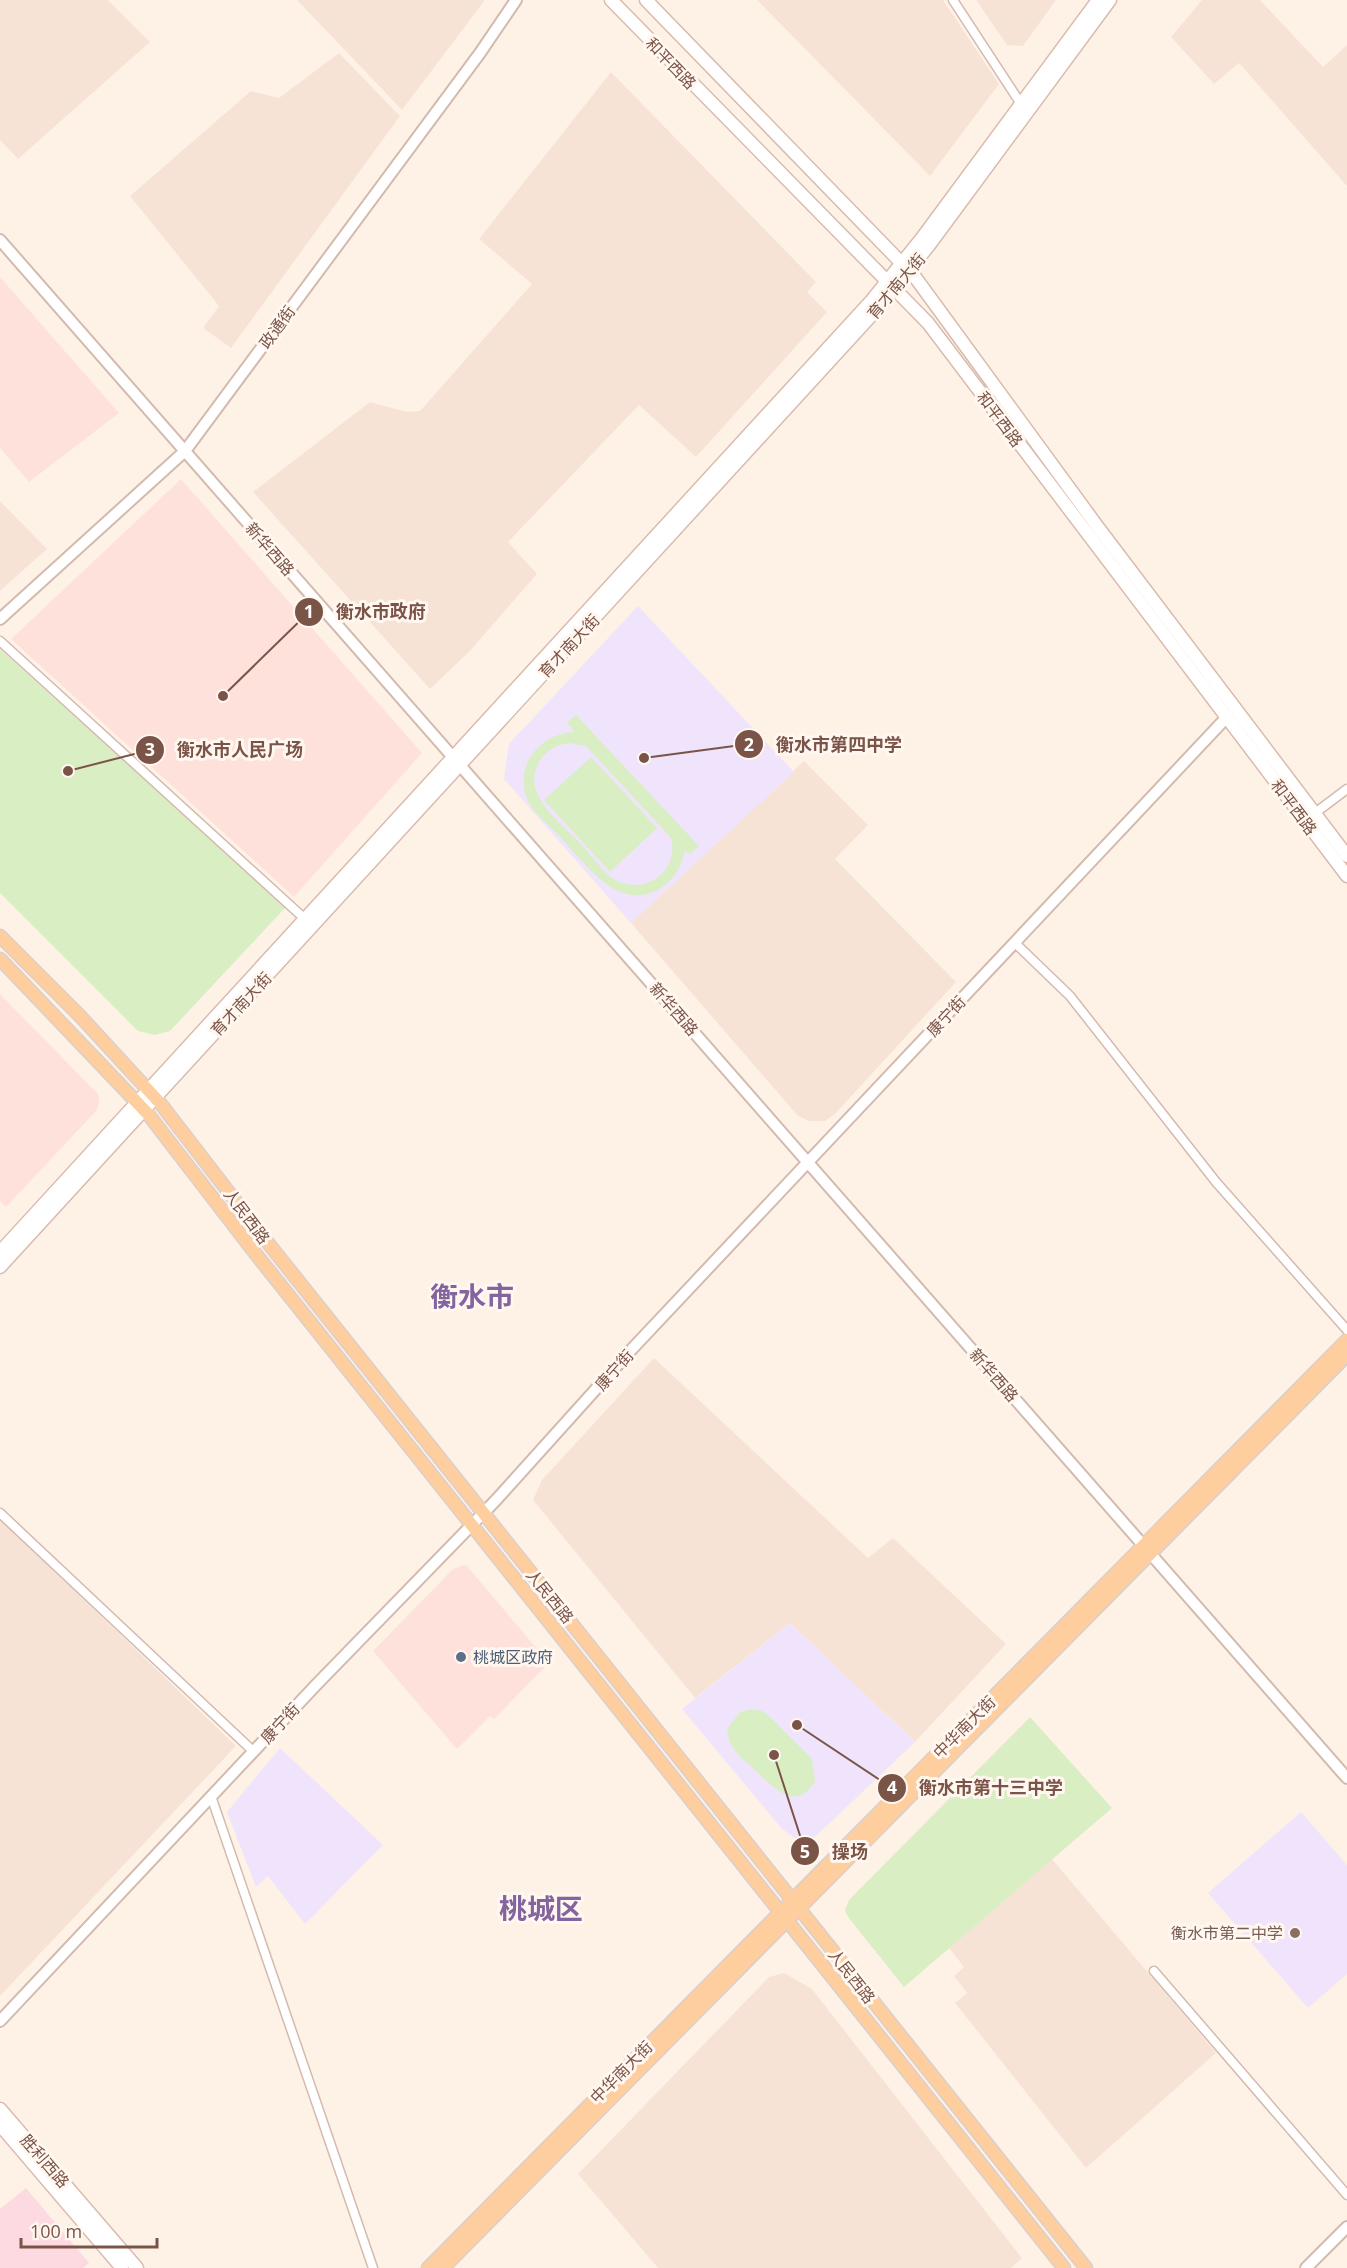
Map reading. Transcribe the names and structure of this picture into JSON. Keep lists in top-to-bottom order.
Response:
{
  "streets": {
    "main road": [
      "和平西路",
      "育才南大街",
      "人民西路",
      "中华南大街",
      "胜利西路"
    ],
    "street": ["政通街", "新华西路", "康宁街"]
  },
  "crossings": [
    ["和平西路", "育才南大街"],
    ["和平西路", "康宁街"],
    ["育才南大街", "新华西路"],
    ["育才南大街", "人民西路"],
    ["政通街", "新华西路"],
    ["新华西路", "康宁街"],
    ["新华西路", "中华南大街"],
    ["康宁街", "人民西路"],
    ["人民西路", "中华南大街"]
  ],
  "districts": ["衡水市", "桃城区"],
  "places": [
    "衡水市政府",
    "衡水市第四中学",
    "衡水市人民广场",
    "桃城区政府",
    "衡水市第十三中学",
    "操场",
    "衡水市第二中学"
  ],
  "scale_bar": "100 m"
}
